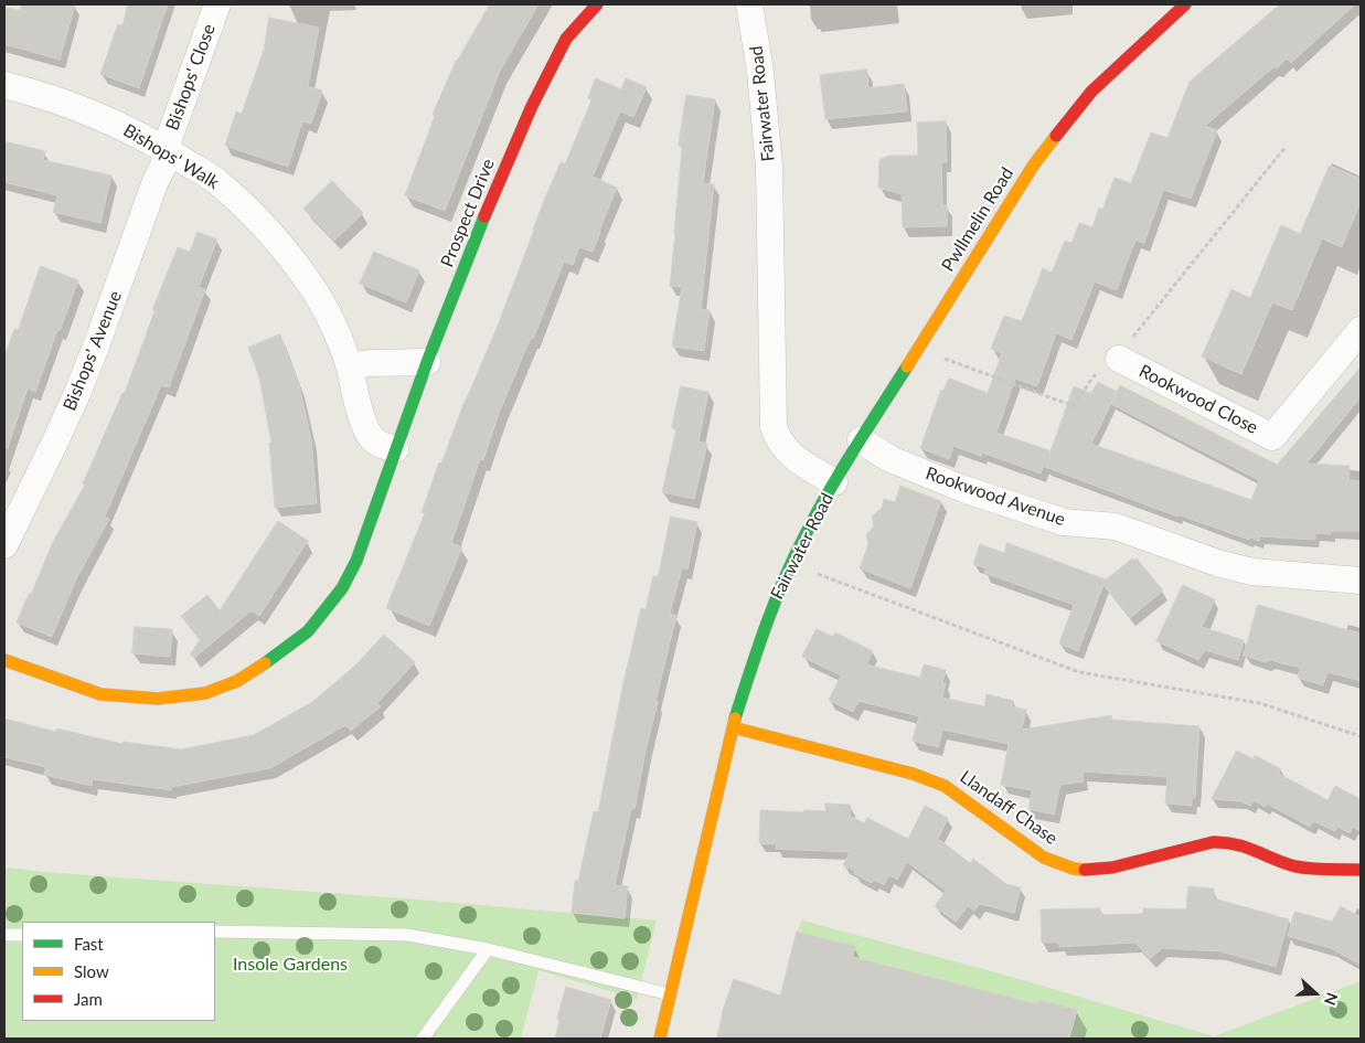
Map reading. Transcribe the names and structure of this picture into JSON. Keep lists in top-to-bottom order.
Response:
{
  "streets": {
    "street": [
      "Bishops' Close",
      "Fairwater Road",
      "Bishops' Walk",
      "Prospect Drive",
      "Pwllmelin Road",
      "Bishops' Avenue",
      "Rookwood Close",
      "Rookwood Avenue",
      "Llandaff Chase"
    ]
  },
  "crossings": [
    ["Bishops' Close", "Bishops' Walk"],
    ["Bishops' Close", "Bishops' Avenue"],
    ["Fairwater Road", "Pwllmelin Road"],
    ["Fairwater Road", "Llandaff Chase"],
    ["Bishops' Walk", "Prospect Drive"],
    ["Bishops' Walk", "Bishops' Avenue"],
    ["Pwllmelin Road", "Rookwood Avenue"]
  ],
  "parks": ["Insole Gardens"],
  "legend": ["Fast", "Slow", "Jam"],
  "north": "right"
}
